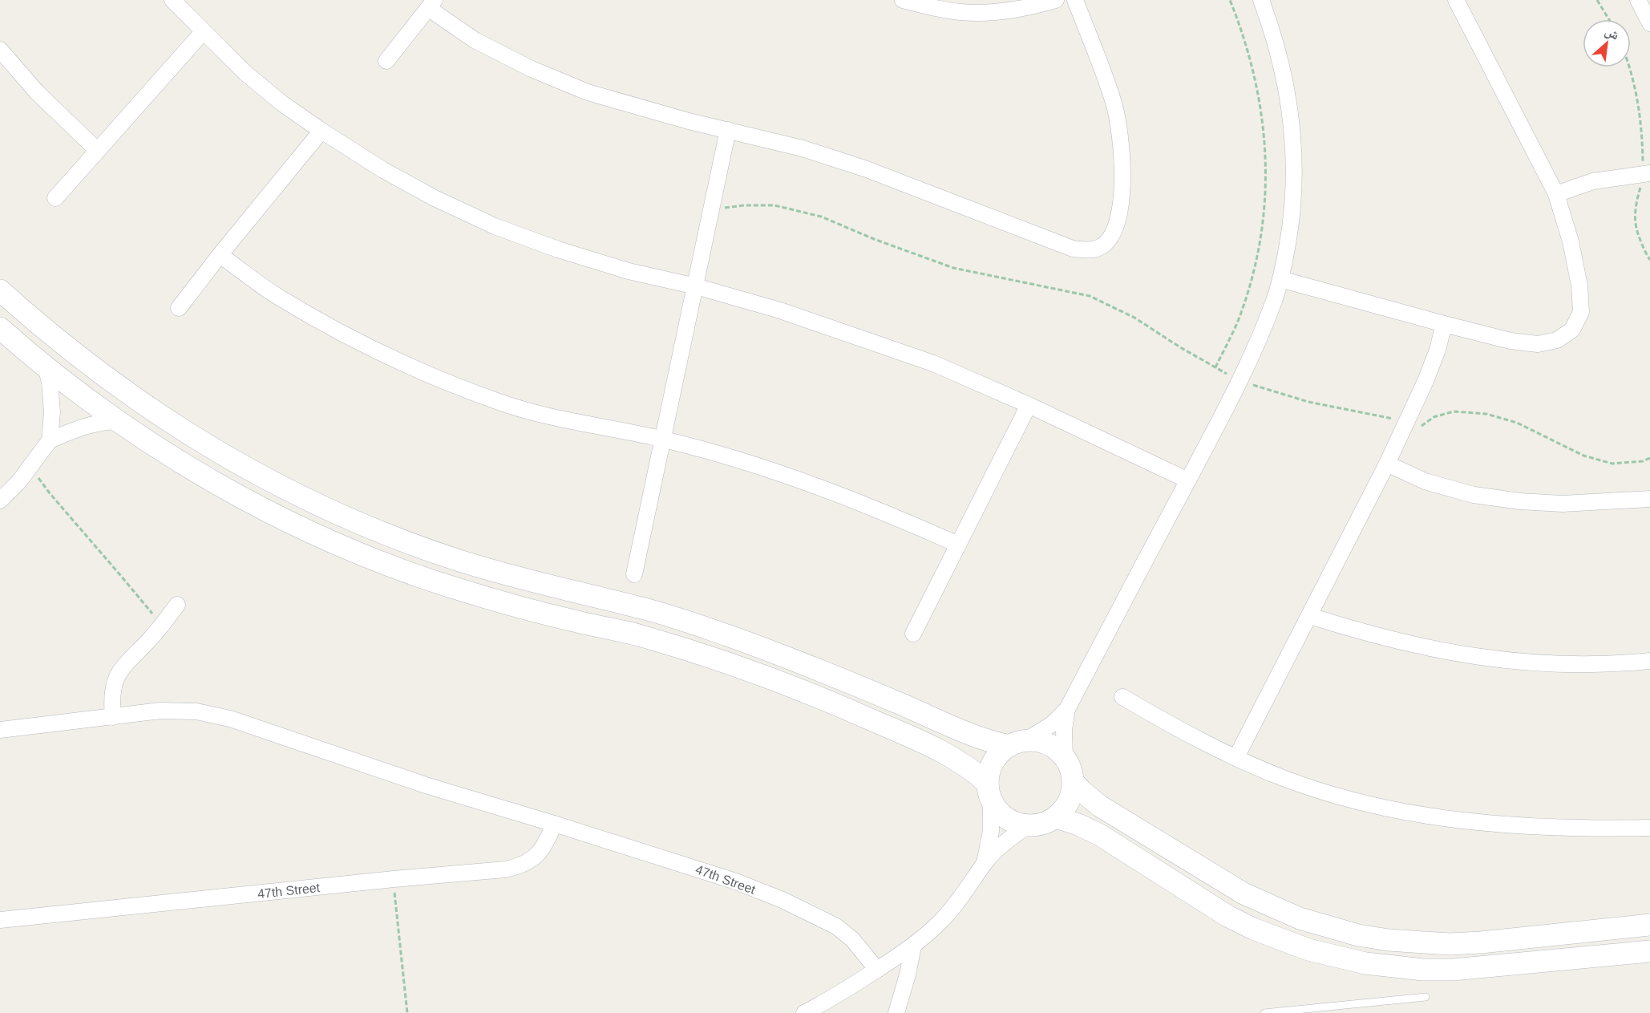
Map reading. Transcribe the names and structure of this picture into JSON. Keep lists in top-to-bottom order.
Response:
{
  "streets": {
    "street": ["47th Street"]
  },
  "north": "top right"
}
